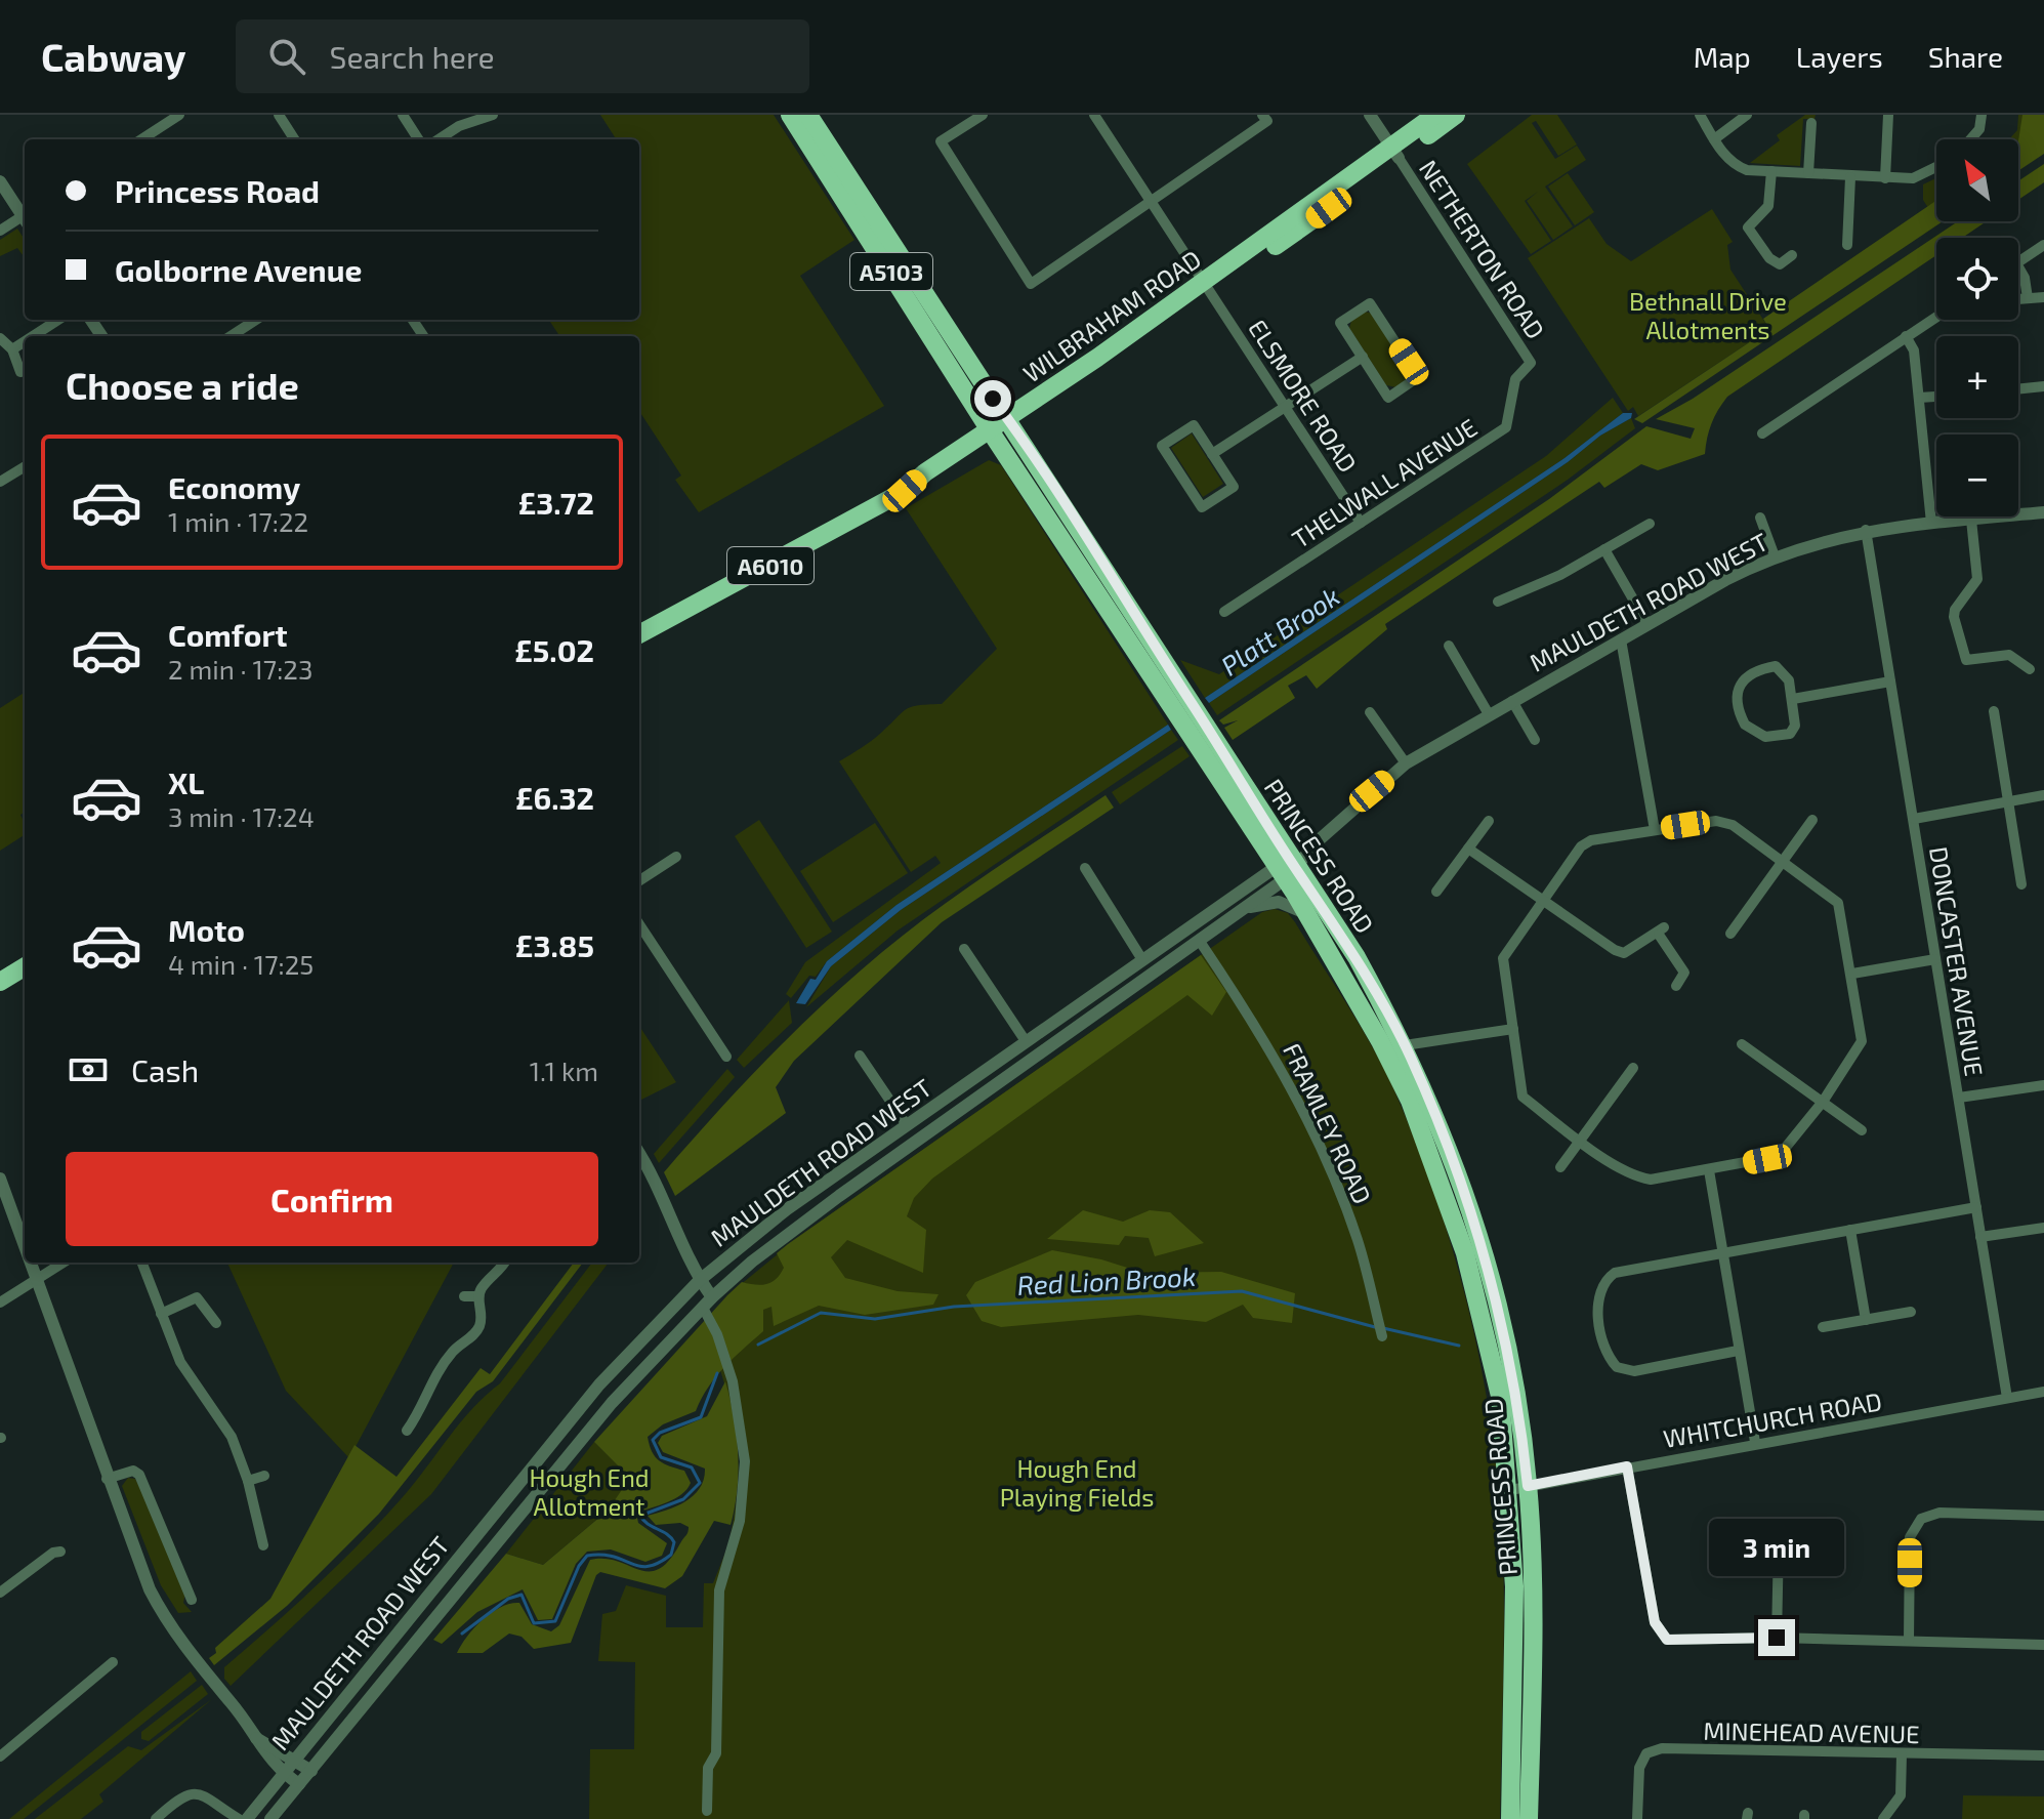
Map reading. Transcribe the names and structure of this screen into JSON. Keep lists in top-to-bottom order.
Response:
{
  "streets": {
    "highway": [
      "A5103",
      "WILBRAHAM ROAD",
      "A6010",
      "PRINCESS ROAD"
    ],
    "street": [
      "NETHERTON ROAD",
      "ELSMORE ROAD",
      "THELWALL AVENUE",
      "MAULDETH ROAD WEST",
      "DONCASTER AVENUE",
      "FRAMLEY ROAD",
      "WHITCHURCH ROAD",
      "MINEHEAD AVENUE"
    ]
  },
  "crossings": [
    ["NETHERTON ROAD", "WILBRAHAM ROAD"],
    ["NETHERTON ROAD", "THELWALL AVENUE"],
    ["WILBRAHAM ROAD", "ELSMORE ROAD"],
    ["WILBRAHAM ROAD", "PRINCESS ROAD"],
    ["ELSMORE ROAD", "THELWALL AVENUE"],
    ["MAULDETH ROAD WEST", "PRINCESS ROAD"],
    ["MAULDETH ROAD WEST", "DONCASTER AVENUE"],
    ["PRINCESS ROAD", "WHITCHURCH ROAD"],
    ["DONCASTER AVENUE", "WHITCHURCH ROAD"]
  ],
  "water": ["Platt Brook", "Red Lion Brook"],
  "parks": ["Bethnall Drive Allotments", "Hough End Playing Fields", "Hough End Allotment"],
  "north": "top left",
  "page": {
    "header": "Cabway",
    "search": "Search here",
    "nav": ["Map", "Layers", "Share"],
    "map_buttons": ["+", "−"],
    "banner": ["Princess Road", "Golborne Avenue"],
    "heading": "Choose a ride",
    "list": [
      {
        "name": "Economy",
        "note": "1 min · 17:22",
        "value": "£3.72"
      },
      {
        "name": "Comfort",
        "note": "2 min · 17:23",
        "value": "£5.02"
      },
      {
        "name": "XL",
        "note": "3 min · 17:24",
        "value": "£6.32"
      },
      {
        "name": "Moto",
        "note": "4 min · 17:25",
        "value": "£3.85"
      }
    ],
    "pay": ["Cash", "1.1 km"],
    "buttons": "Confirm",
    "bubble": "3 min"
  }
}
